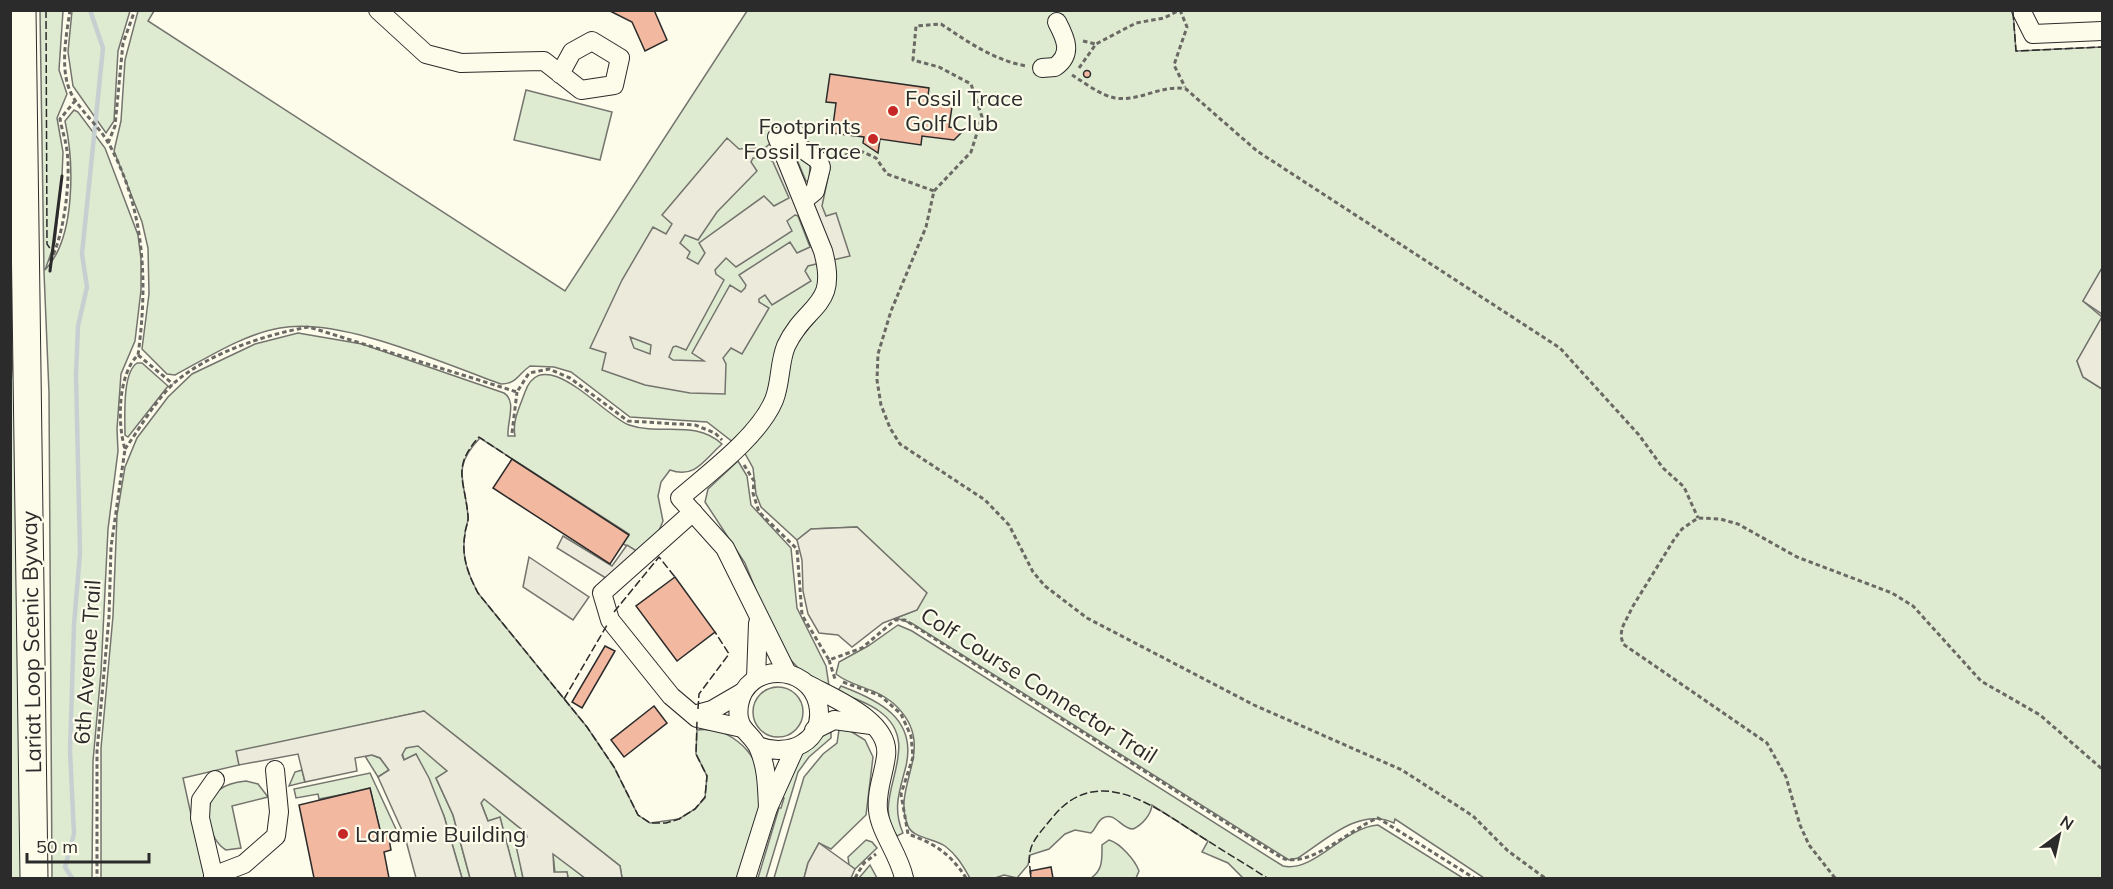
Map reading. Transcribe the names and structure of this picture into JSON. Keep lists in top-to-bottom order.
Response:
{
  "streets": {
    "highway": ["Lariat Loop Scenic Byway"],
    "path": ["6th Avenue Trail", "Colf Course Connector Trail"]
  },
  "places": ["Fossil Trace Golf Club", "Footprints Fossil Trace", "Laramie Building"],
  "scale_bar": "50 m",
  "north": "top right"
}
